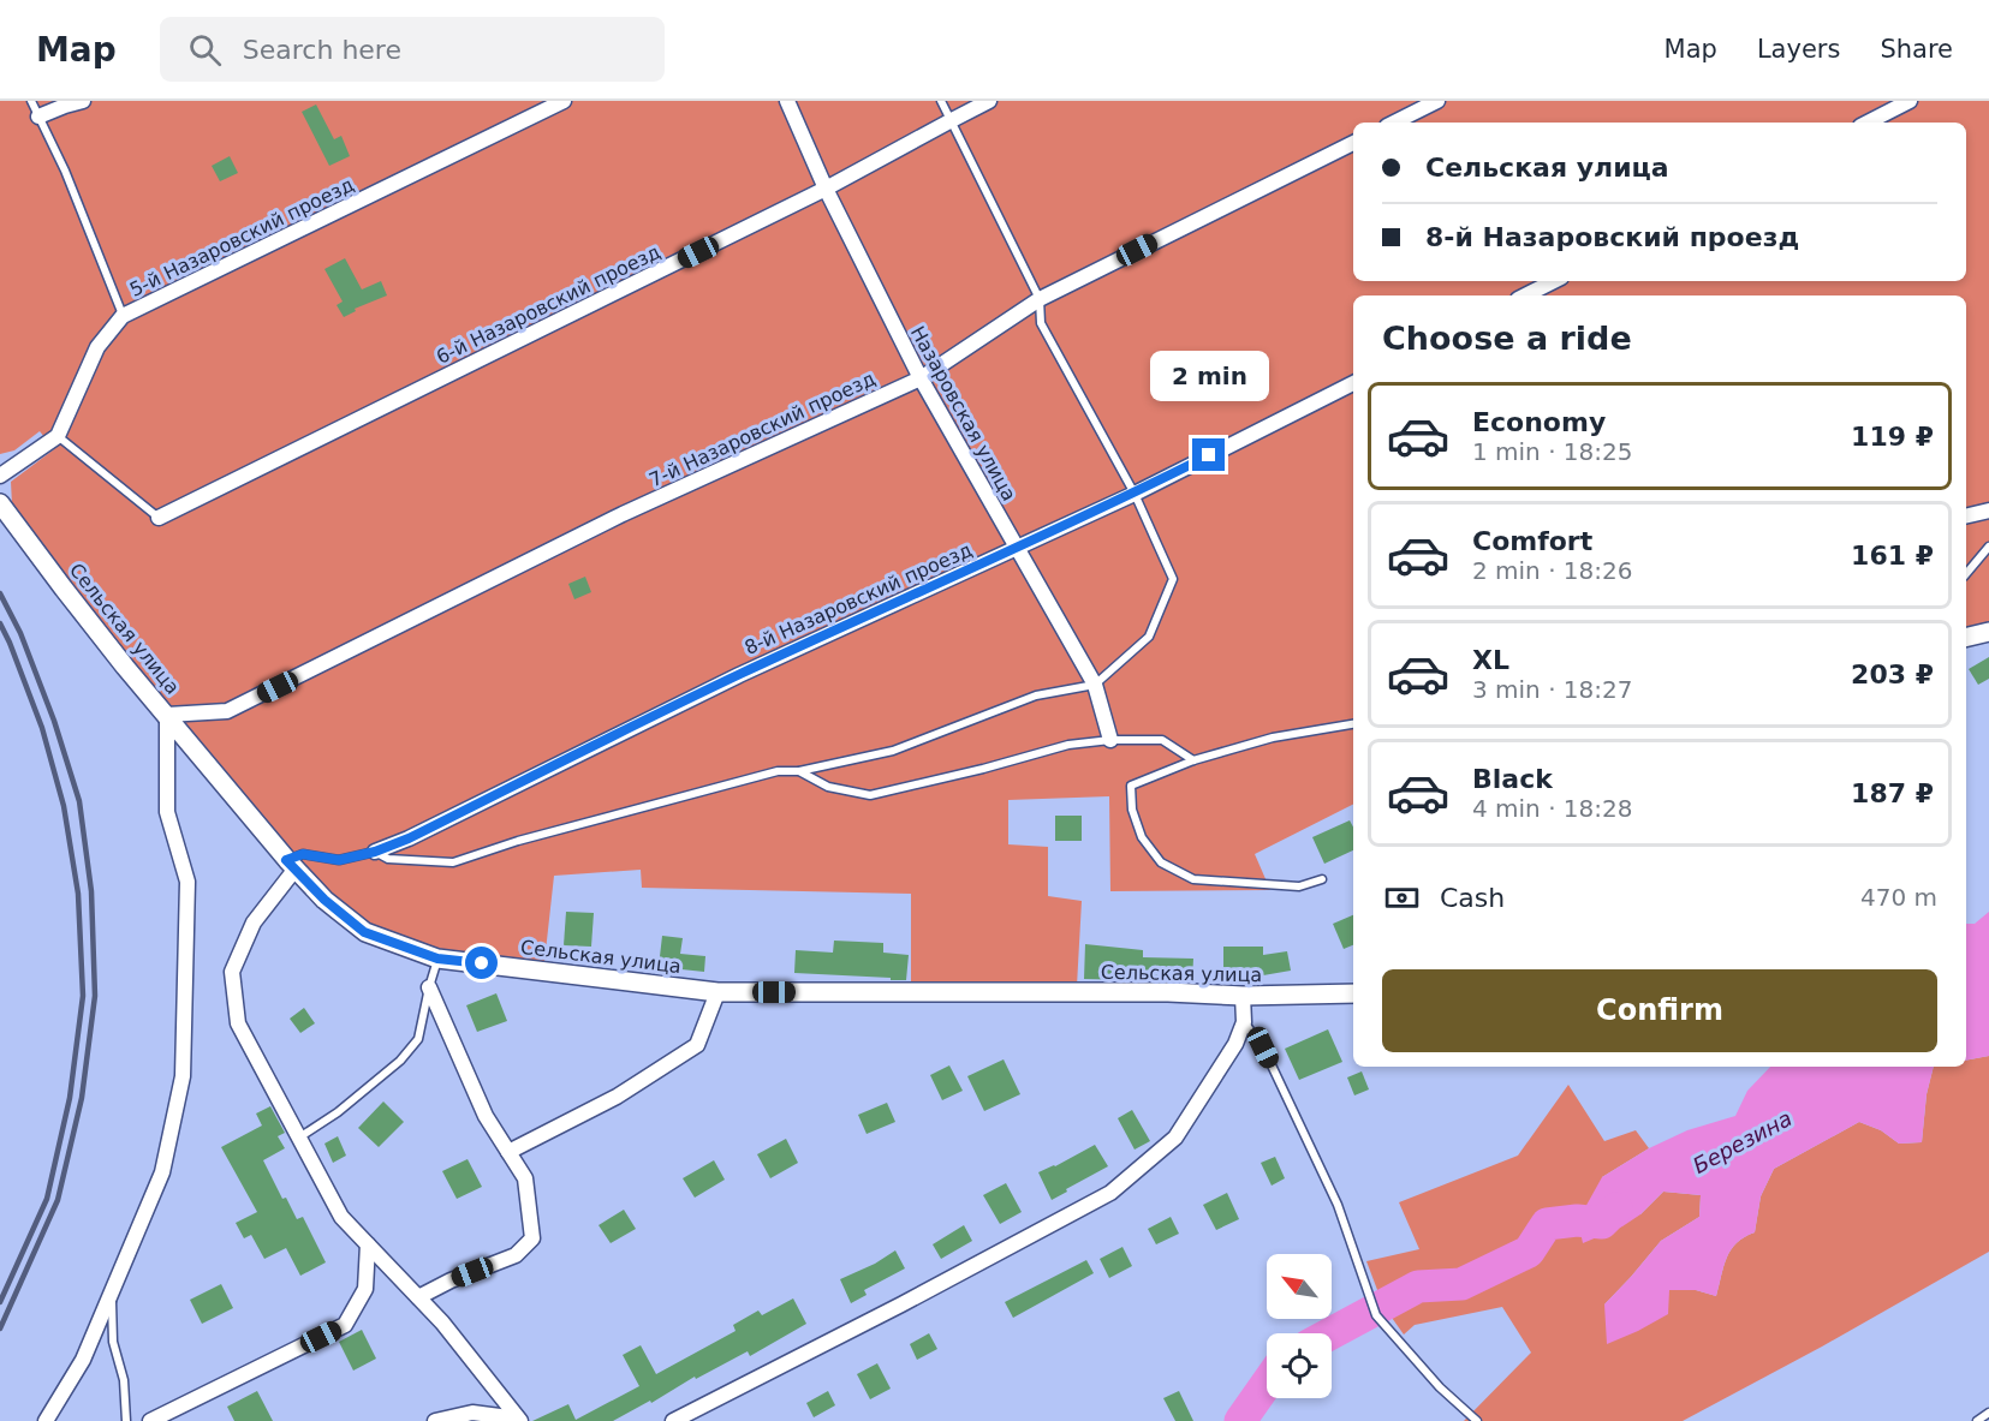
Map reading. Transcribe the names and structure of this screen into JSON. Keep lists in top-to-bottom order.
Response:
{
  "streets": {
    "street": [
      "5-й Назаровский проезд",
      "6-й Назаровский проезд",
      "Назаровская улица",
      "7-й Назаровский проезд",
      "8-й Назаровский проезд",
      "Сельская улица"
    ]
  },
  "crossings": [
    ["6-й Назаровский проезд", "Назаровская улица"],
    ["Назаровская улица", "7-й Назаровский проезд"],
    ["Назаровская улица", "8-й Назаровский проезд"],
    ["7-й Назаровский проезд", "Сельская улица"]
  ],
  "water": ["Березина"],
  "north": "top left",
  "page": {
    "header": "Map",
    "search": "Search here",
    "nav": ["Map", "Layers", "Share"],
    "banner": ["Сельская улица", "8-й Назаровский проезд"],
    "heading": "Choose a ride",
    "bubble": "2 min",
    "list": [
      {
        "name": "Economy",
        "note": "1 min · 18:25",
        "value": "119 ₽"
      },
      {
        "name": "Comfort",
        "note": "2 min · 18:26",
        "value": "161 ₽"
      },
      {
        "name": "XL",
        "note": "3 min · 18:27",
        "value": "203 ₽"
      },
      {
        "name": "Black",
        "note": "4 min · 18:28",
        "value": "187 ₽"
      }
    ],
    "pay": ["Cash", "470 m"],
    "buttons": "Confirm"
  }
}
